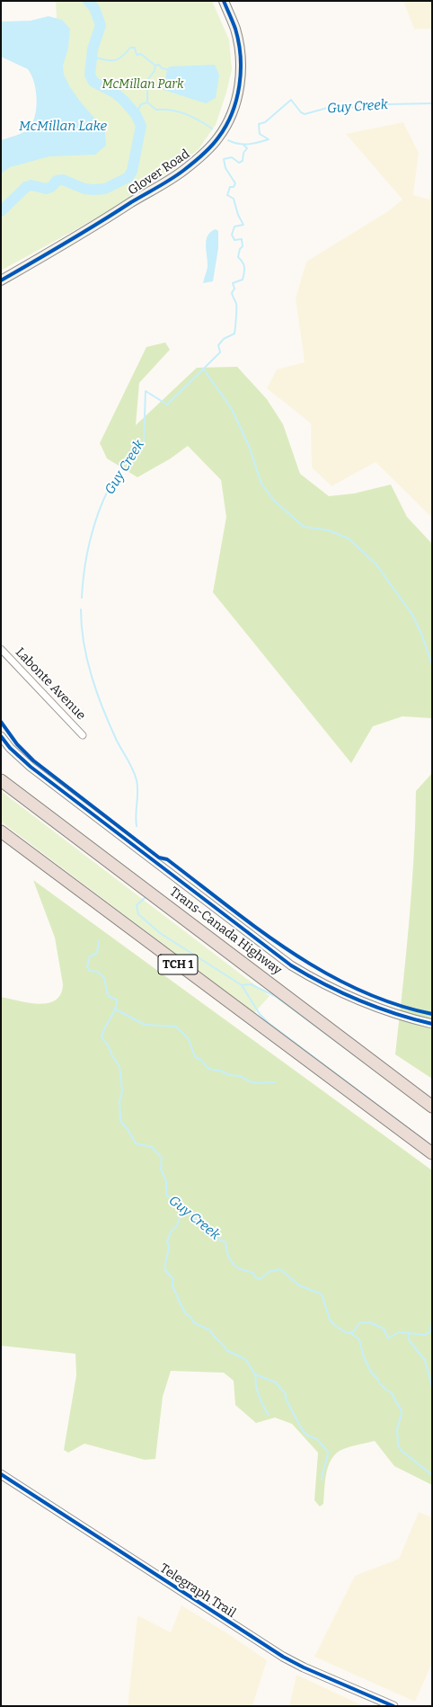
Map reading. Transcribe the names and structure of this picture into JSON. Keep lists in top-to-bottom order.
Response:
{
  "streets": {
    "highway": ["Trans-Canada Highway", "TCH 1"],
    "main road": ["Glover Road"],
    "street": ["Labonte Avenue", "Telegraph Trail"]
  },
  "water": ["Guy Creek", "McMillan Lake"],
  "parks": ["McMillan Park"]
}
